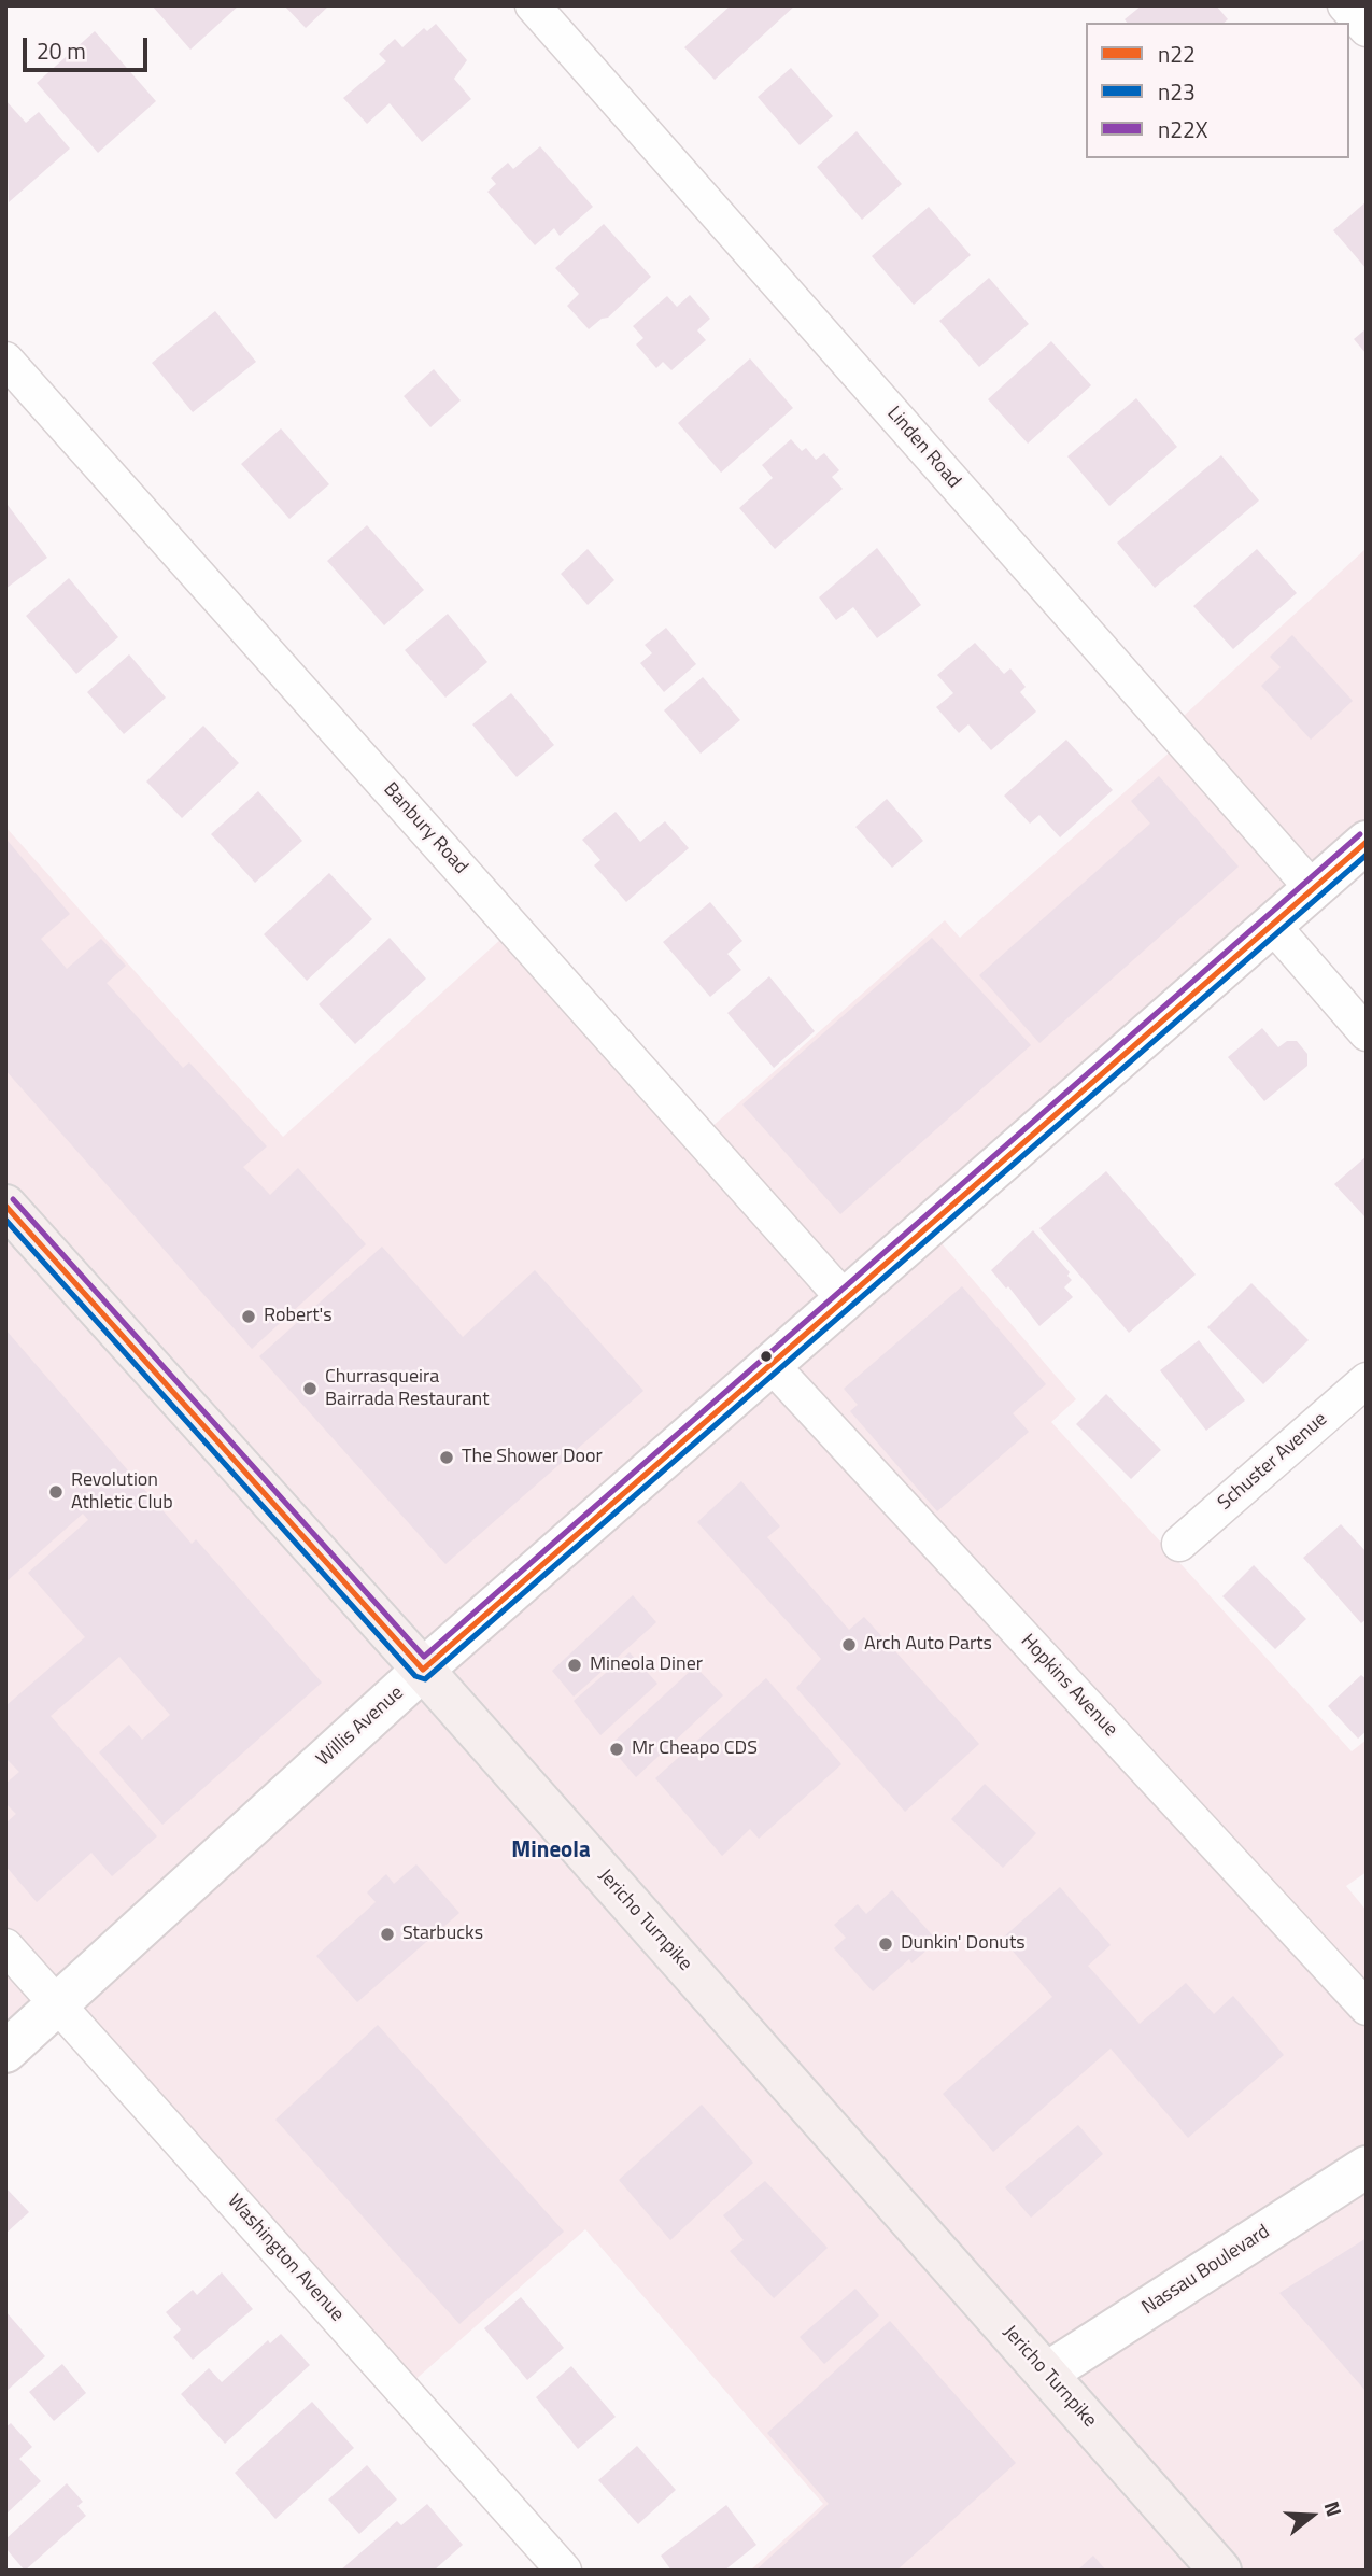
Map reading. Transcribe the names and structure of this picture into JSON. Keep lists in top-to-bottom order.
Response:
{
  "streets": {
    "main road": ["Willis Avenue", "Jericho Turnpike", "Nassau Boulevard"],
    "street": [
      "Linden Road",
      "Banbury Road",
      "Schuster Avenue",
      "Hopkins Avenue",
      "Washington Avenue"
    ]
  },
  "crossings": [
    ["Linden Road", "Willis Avenue"],
    ["Banbury Road", "Willis Avenue"],
    ["Hopkins Avenue", "Willis Avenue"],
    ["Willis Avenue", "Jericho Turnpike"],
    ["Willis Avenue", "Washington Avenue"],
    ["Jericho Turnpike", "Nassau Boulevard"]
  ],
  "districts": ["Mineola"],
  "places": [
    "Robert's",
    "Churrasqueira Bairrada Restaurant",
    "The Shower Door",
    "Revolution Athletic Club",
    "Arch Auto Parts",
    "Mineola Diner",
    "Mr Cheapo CDS",
    "Starbucks",
    "Dunkin' Donuts"
  ],
  "lines": ["transit line n22X", "transit line n22", "transit line n23"],
  "legend": ["n22", "n23", "n22X"],
  "scale_bar": "20 m",
  "north": "right"
}
